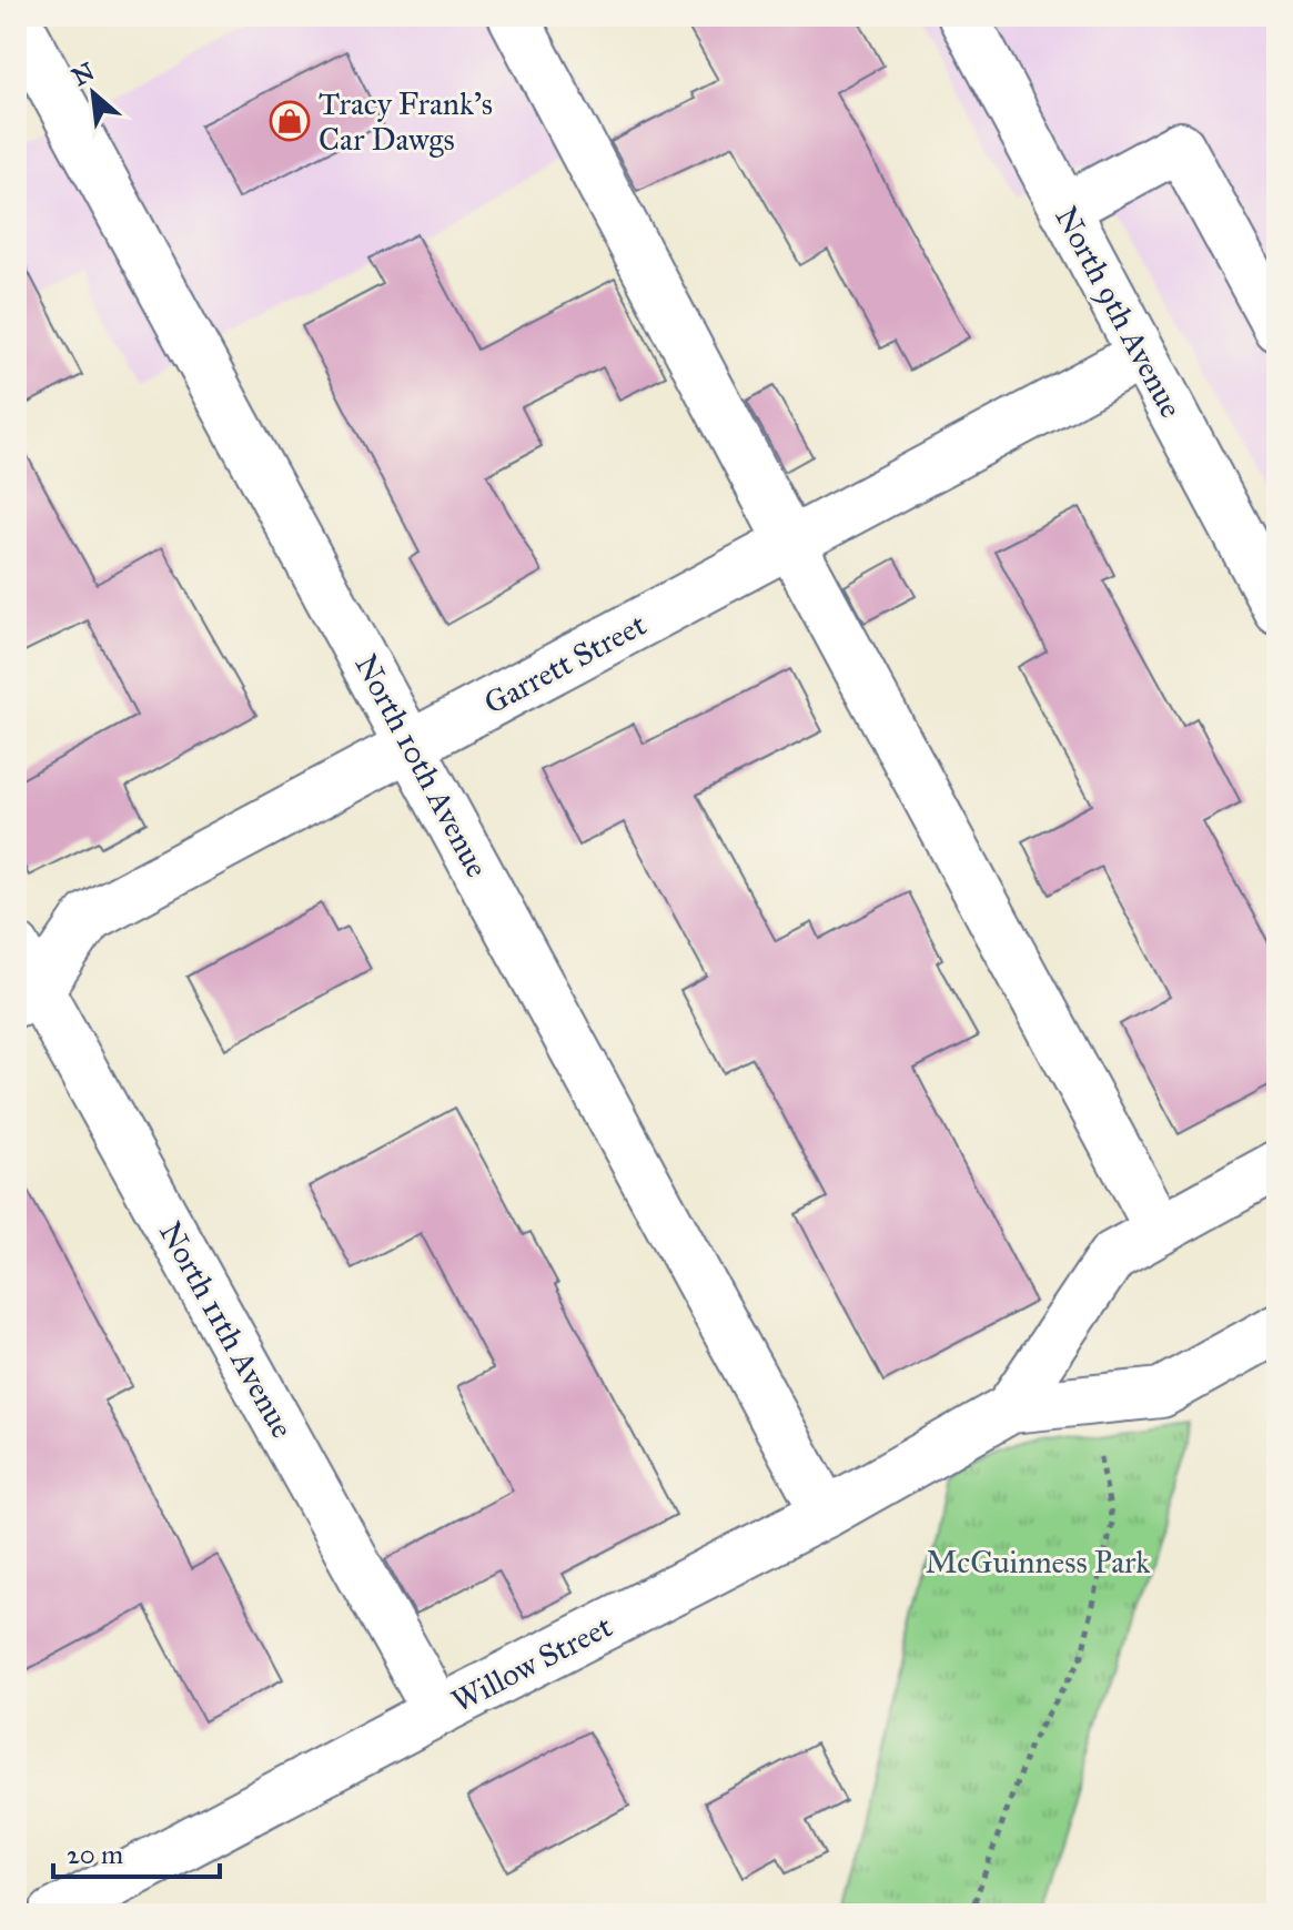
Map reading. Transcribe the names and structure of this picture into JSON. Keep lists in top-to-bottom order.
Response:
{
  "streets": {
    "street": [
      "North 9th Avenue",
      "Garrett Street",
      "North 10th Avenue",
      "North 11th Avenue",
      "Willow Street"
    ]
  },
  "crossings": [
    ["North 9th Avenue", "Garrett Street"],
    ["Garrett Street", "North 10th Avenue"],
    ["Garrett Street", "North 11th Avenue"],
    ["North 10th Avenue", "Willow Street"],
    ["North 11th Avenue", "Willow Street"]
  ],
  "parks": ["McGuinness Park"],
  "places": {
    "shop": ["Tracy Frank's Car Dawgs"]
  },
  "scale_bar": "20 m",
  "north": "top left"
}
